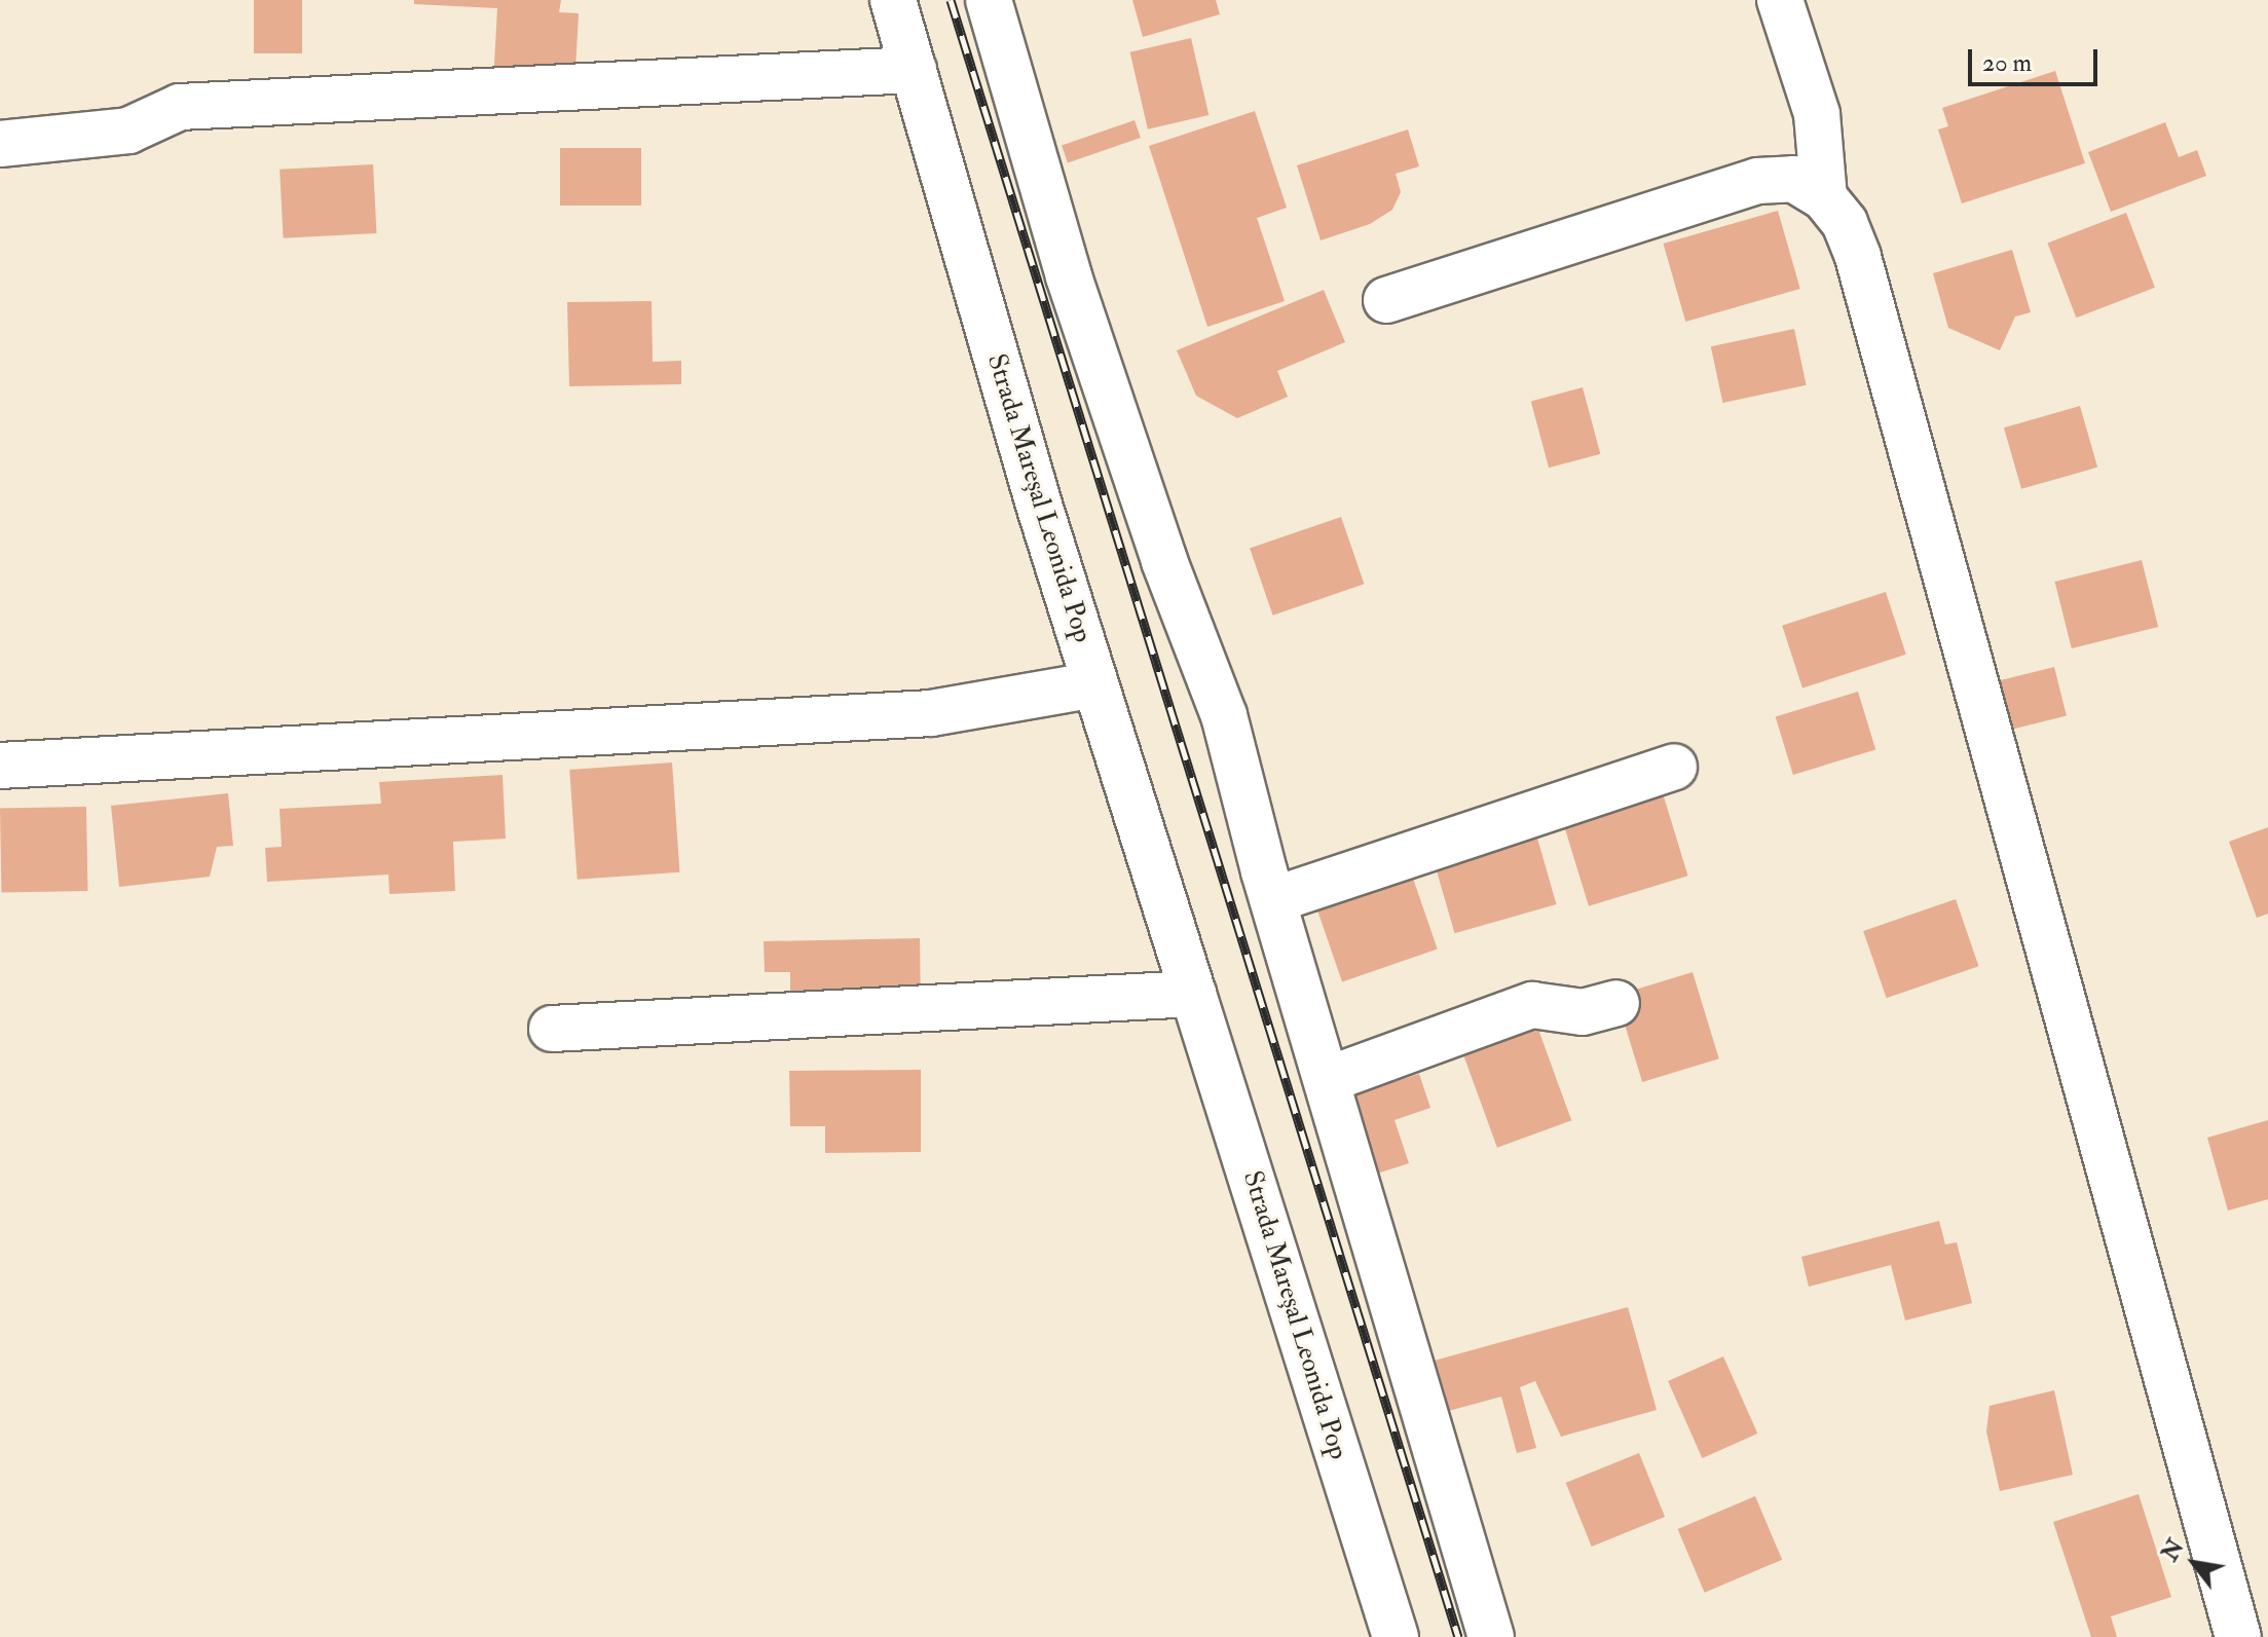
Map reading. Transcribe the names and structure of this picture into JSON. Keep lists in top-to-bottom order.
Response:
{
  "streets": {
    "street": ["Strada Mareșal Leonida Pop"]
  },
  "scale_bar": "20 m",
  "north": "top left"
}
